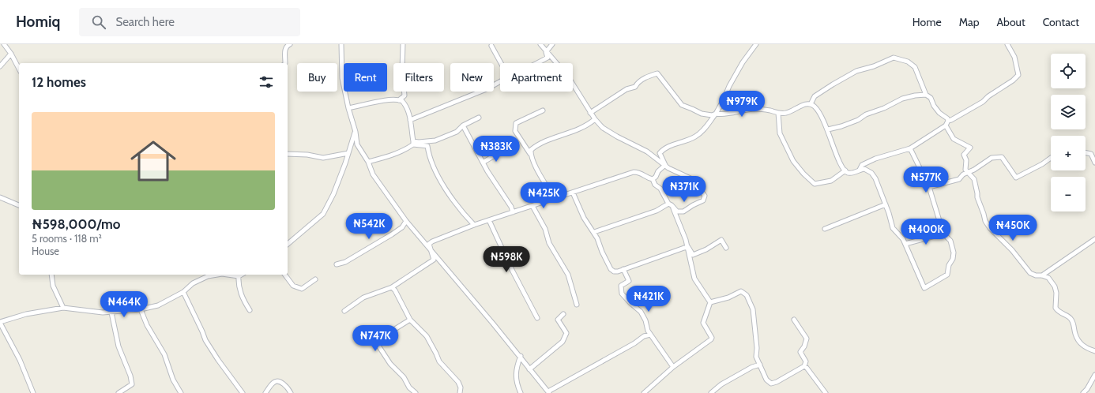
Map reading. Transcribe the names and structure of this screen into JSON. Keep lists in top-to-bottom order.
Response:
{
  "page": {
    "header": "Homiq",
    "search": "Search here",
    "nav": [
      "Home",
      "Map",
      "About",
      "Contact"
    ],
    "map_buttons": ["+", "−"],
    "chip": [
      "Buy",
      "Rent",
      "Filters",
      "New",
      "Apartment"
    ],
    "heading": "12 homes",
    "price": [
      "₦979K",
      "₦383K",
      "₦577K",
      "₦371K",
      "₦425K",
      "₦542K",
      "₦450K",
      "₦400K",
      "₦598K",
      "₦421K",
      "₦464K",
      "₦747K"
    ],
    "list": [
      {
        "name": "₦598,000/mo",
        "note": "5 rooms · 118 m² · House"
      }
    ]
  }
}
